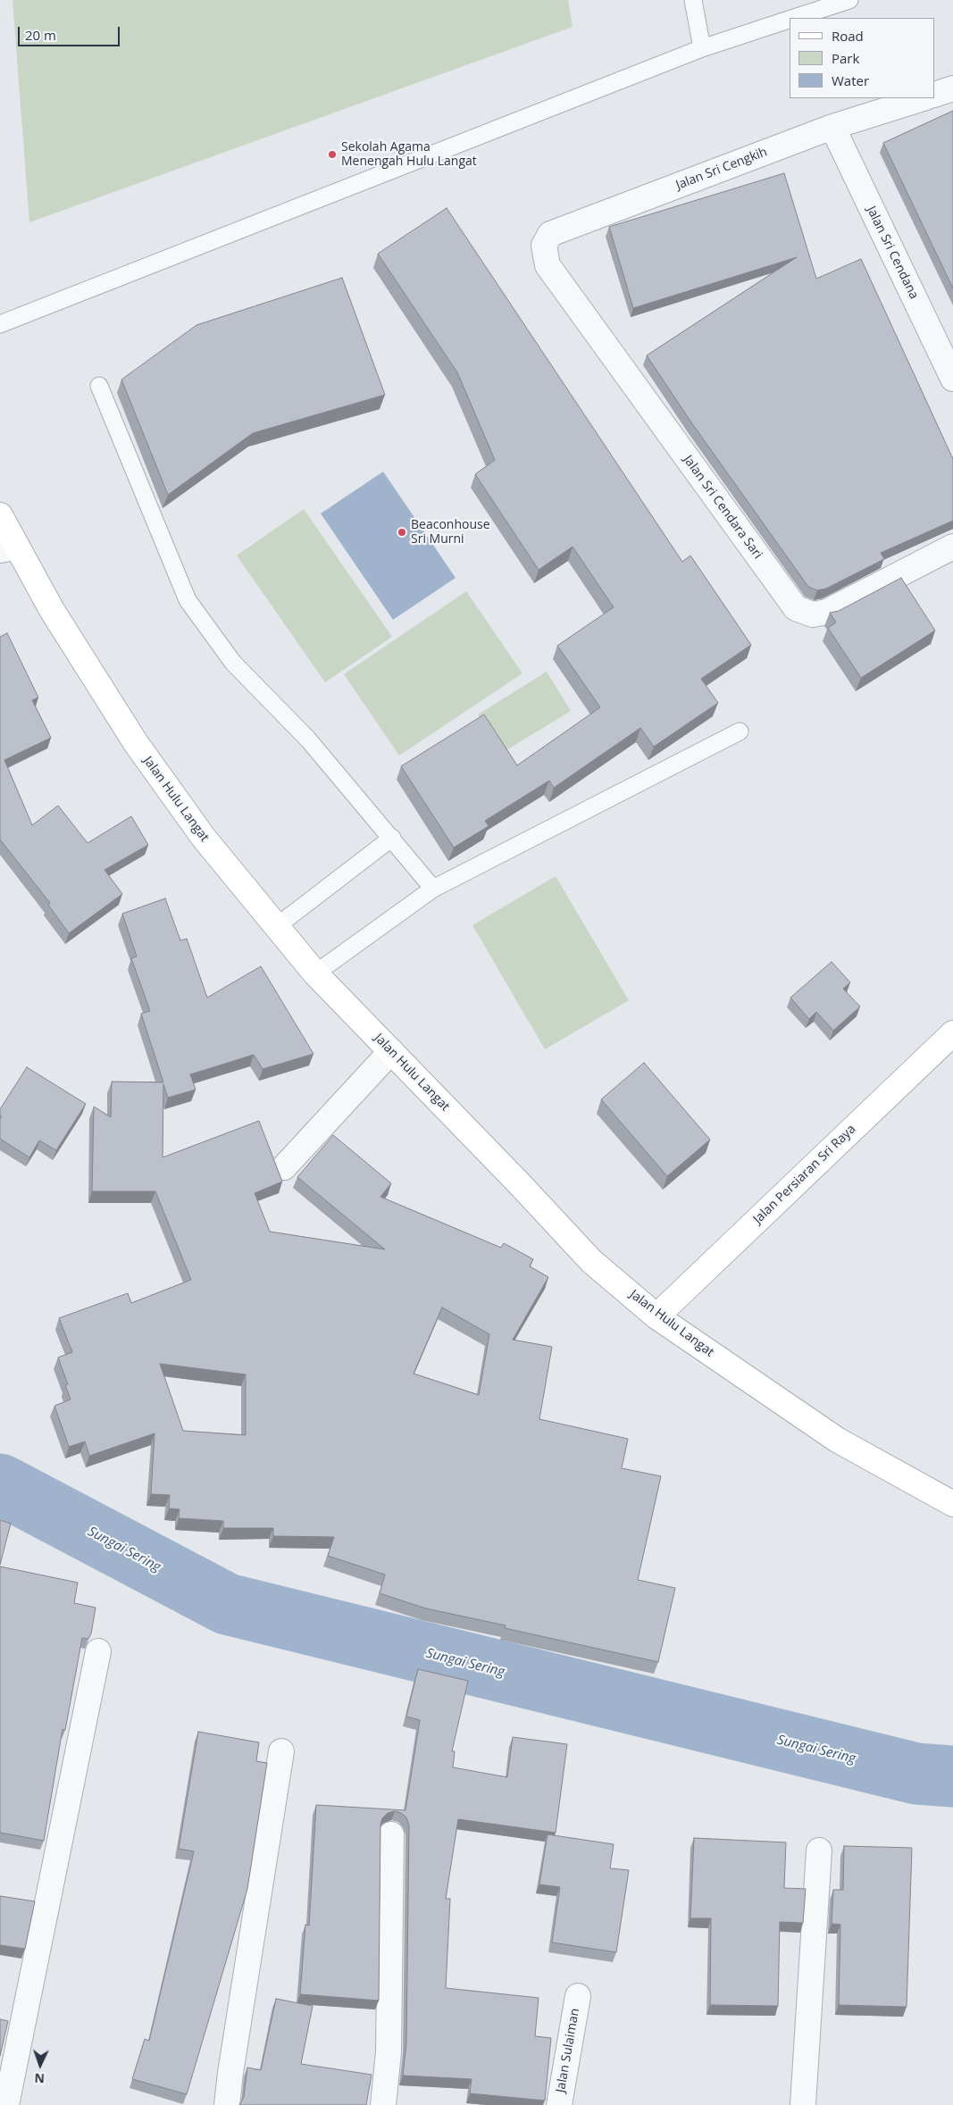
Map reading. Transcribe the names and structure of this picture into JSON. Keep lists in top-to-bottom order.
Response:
{
  "streets": {
    "main road": ["Jalan Hulu Langat", "Jalan Persiaran Sri Raya"],
    "street": [
      "Jalan Sri Cengkih",
      "Jalan Sri Cendana",
      "Jalan Sri Cendara Sari",
      "Jalan Sulaiman"
    ]
  },
  "crossings": [
    ["Jalan Sri Cengkih", "Jalan Sri Cendana"],
    ["Jalan Sri Cengkih", "Jalan Sri Cendara Sari"],
    ["Jalan Hulu Langat", "Jalan Persiaran Sri Raya"]
  ],
  "water": ["Sungai Sering"],
  "places": ["Sekolah Agama Menengah Hulu Langat", "Beaconhouse Sri Murni"],
  "legend": ["Road", "Park", "Water"],
  "scale_bar": "20 m",
  "north": "bottom"
}
